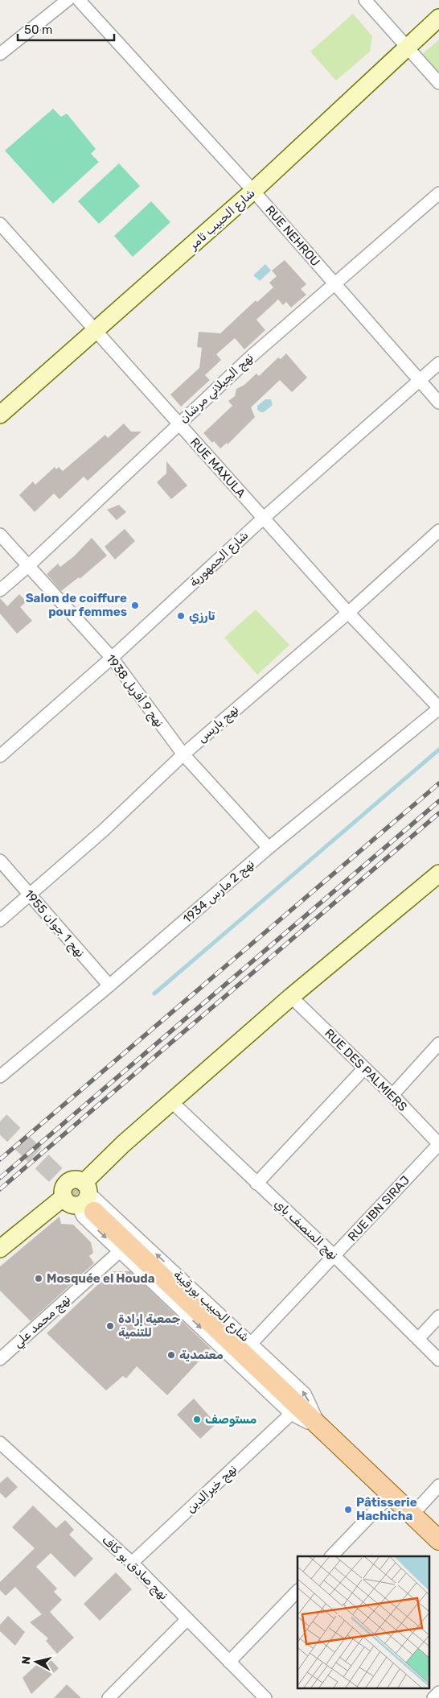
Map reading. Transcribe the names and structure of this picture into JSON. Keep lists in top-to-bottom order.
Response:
{
  "streets": {
    "main road": ["شارع الحبيب بورقيبة"],
    "street": [
      "شارع الحبيب ثامر",
      "RUE NEHROU",
      "نهج الجيلاني مرشان",
      "RUE MAXULA",
      "شارع الجمهورية",
      "نهج 9 أفريل 1938",
      "نهج باريس",
      "نهج 2 مارس 1934",
      "نهج 1 جوان 1955",
      "RUE DES PALMIERS",
      "RUE IBN SIRAJ",
      "نهج المنصف باي",
      "نهج محمد علي",
      "نهج خيرالدين",
      "نهج صادق بو كاف"
    ]
  },
  "crossings": [
    ["شارع الحبيب ثامر", "RUE NEHROU"],
    ["شارع الحبيب ثامر", "RUE MAXULA"],
    ["RUE NEHROU", "نهج الجيلاني مرشان"],
    ["RUE NEHROU", "شارع الجمهورية"],
    ["نهج الجيلاني مرشان", "RUE MAXULA"],
    ["نهج الجيلاني مرشان", "نهج 9 أفريل 1938"],
    ["RUE MAXULA", "شارع الجمهورية"],
    ["RUE MAXULA", "نهج باريس"],
    ["RUE MAXULA", "نهج 2 مارس 1934"],
    ["شارع الجمهورية", "نهج 9 أفريل 1938"],
    ["نهج 9 أفريل 1938", "نهج باريس"],
    ["نهج 9 أفريل 1938", "نهج 2 مارس 1934"],
    ["نهج باريس", "نهج 1 جوان 1955"],
    ["نهج 2 مارس 1934", "نهج 1 جوان 1955"],
    ["RUE DES PALMIERS", "RUE IBN SIRAJ"],
    ["RUE IBN SIRAJ", "نهج المنصف باي"],
    ["RUE IBN SIRAJ", "شارع الحبيب بورقيبة"],
    ["شارع الحبيب بورقيبة", "نهج محمد علي"],
    ["شارع الحبيب بورقيبة", "نهج خيرالدين"],
    ["نهج خيرالدين", "نهج صادق بو كاف"]
  ],
  "places": [
    "Salon de coiffure pour femmes",
    "تارزي",
    "Mosquée el Houda",
    "جمعية إرادة للتنمية",
    "معتمدية",
    "مستوصف",
    "Pâtisserie Hachicha"
  ],
  "scale_bar": "50 m",
  "north": "left"
}
